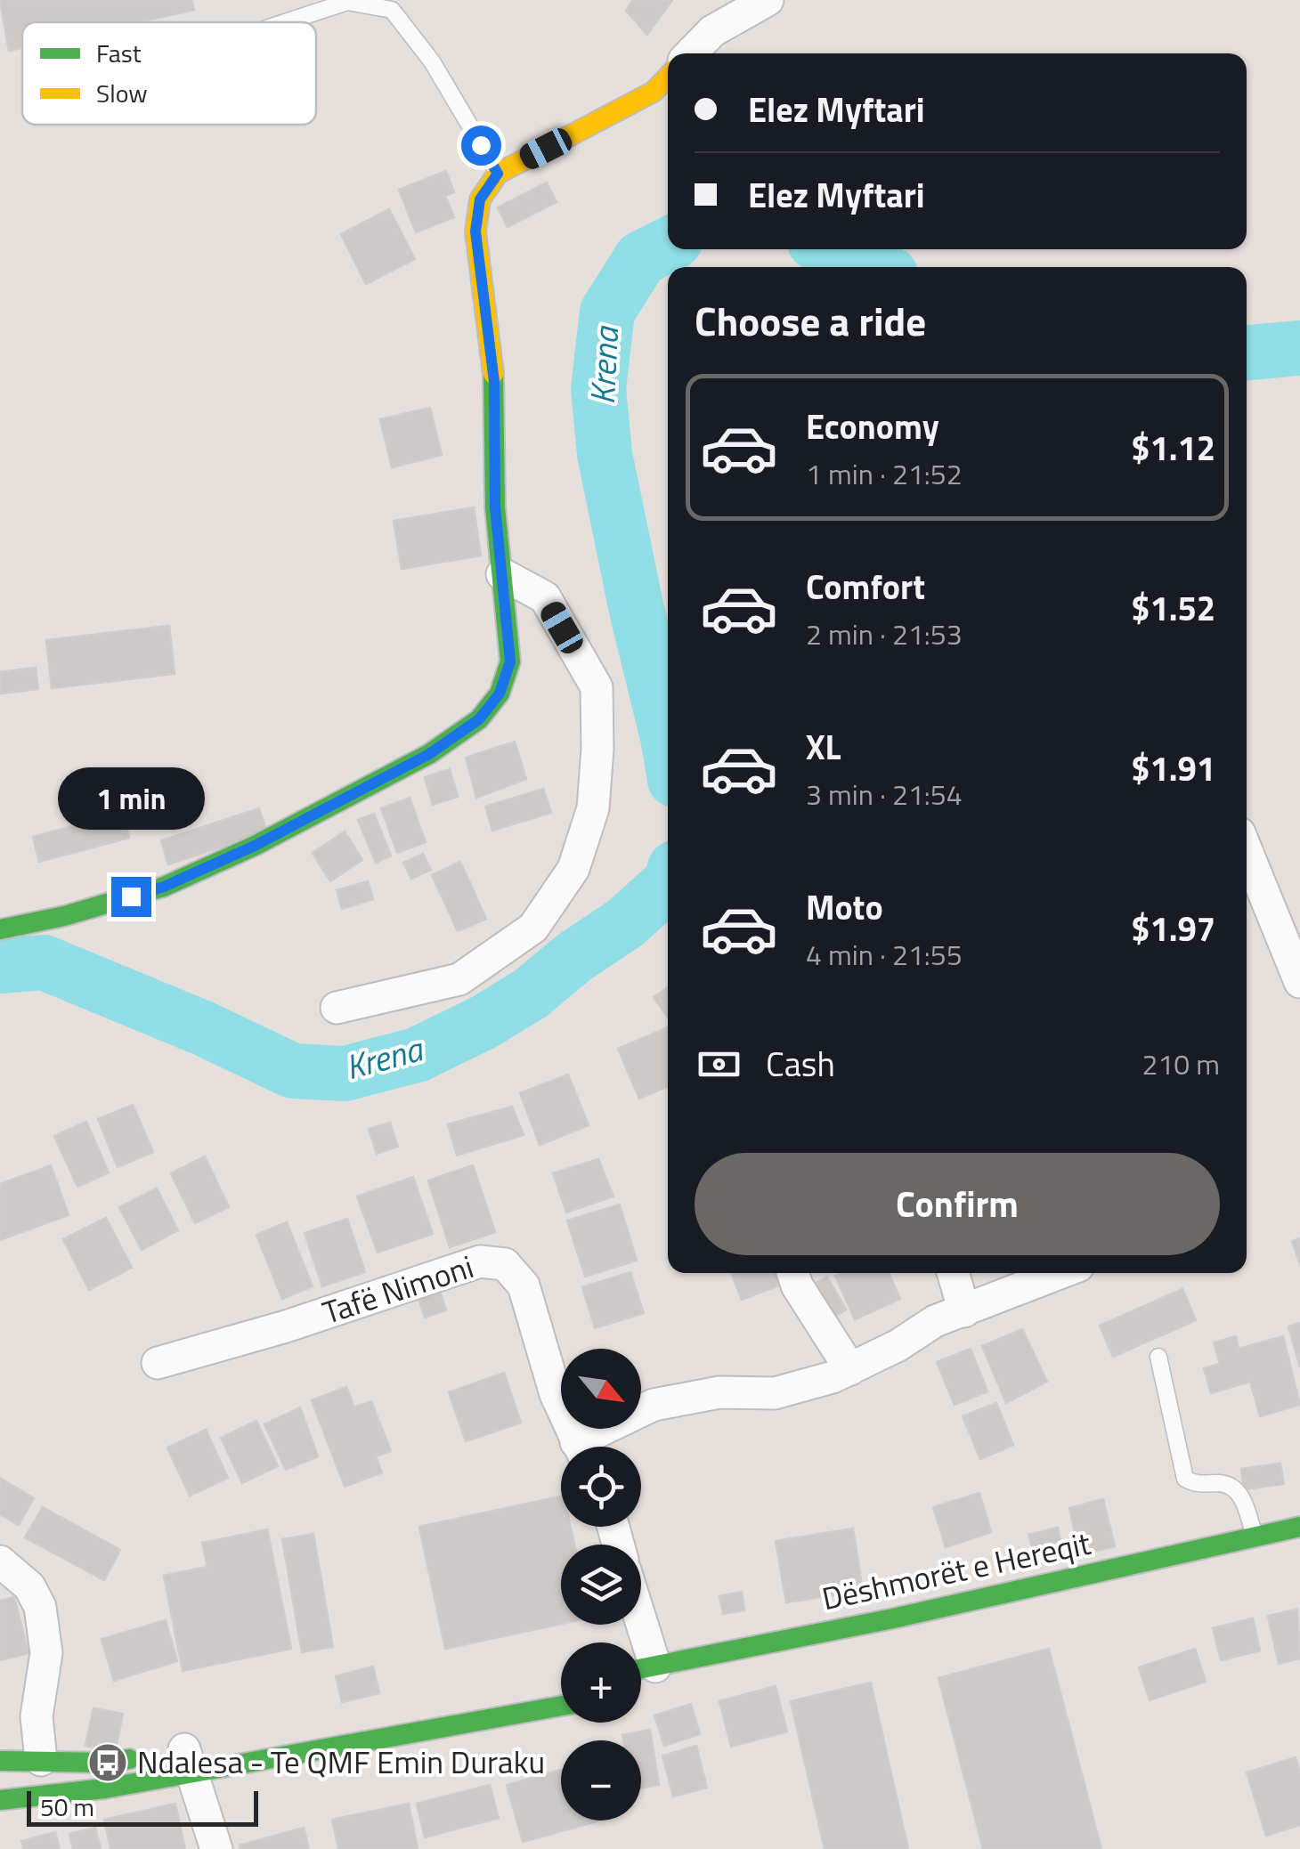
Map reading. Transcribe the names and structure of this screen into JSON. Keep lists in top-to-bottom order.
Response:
{
  "streets": {
    "main road": ["Dëshmorët e Hereqit"],
    "street": ["Tafë Nimoni"]
  },
  "water": ["Krena"],
  "places": {
    "bus stop": ["Ndalesa - Te QMF Emin Duraku"]
  },
  "legend": ["Fast", "Slow"],
  "scale_bar": "50 m",
  "north": "bottom right",
  "page": {
    "banner": ["Elez Myftari", "Elez Myftari"],
    "heading": "Choose a ride",
    "list": [
      {
        "name": "Economy",
        "note": "1 min · 21:52",
        "value": "$1.12"
      },
      {
        "name": "Comfort",
        "note": "2 min · 21:53",
        "value": "$1.52"
      },
      {
        "name": "XL",
        "note": "3 min · 21:54",
        "value": "$1.91"
      },
      {
        "name": "Moto",
        "note": "4 min · 21:55",
        "value": "$1.97"
      }
    ],
    "bubble": "1 min",
    "pay": ["Cash", "210 m"],
    "buttons": "Confirm",
    "map_buttons": ["+", "−"],
    "scale": "50 m"
  }
}
